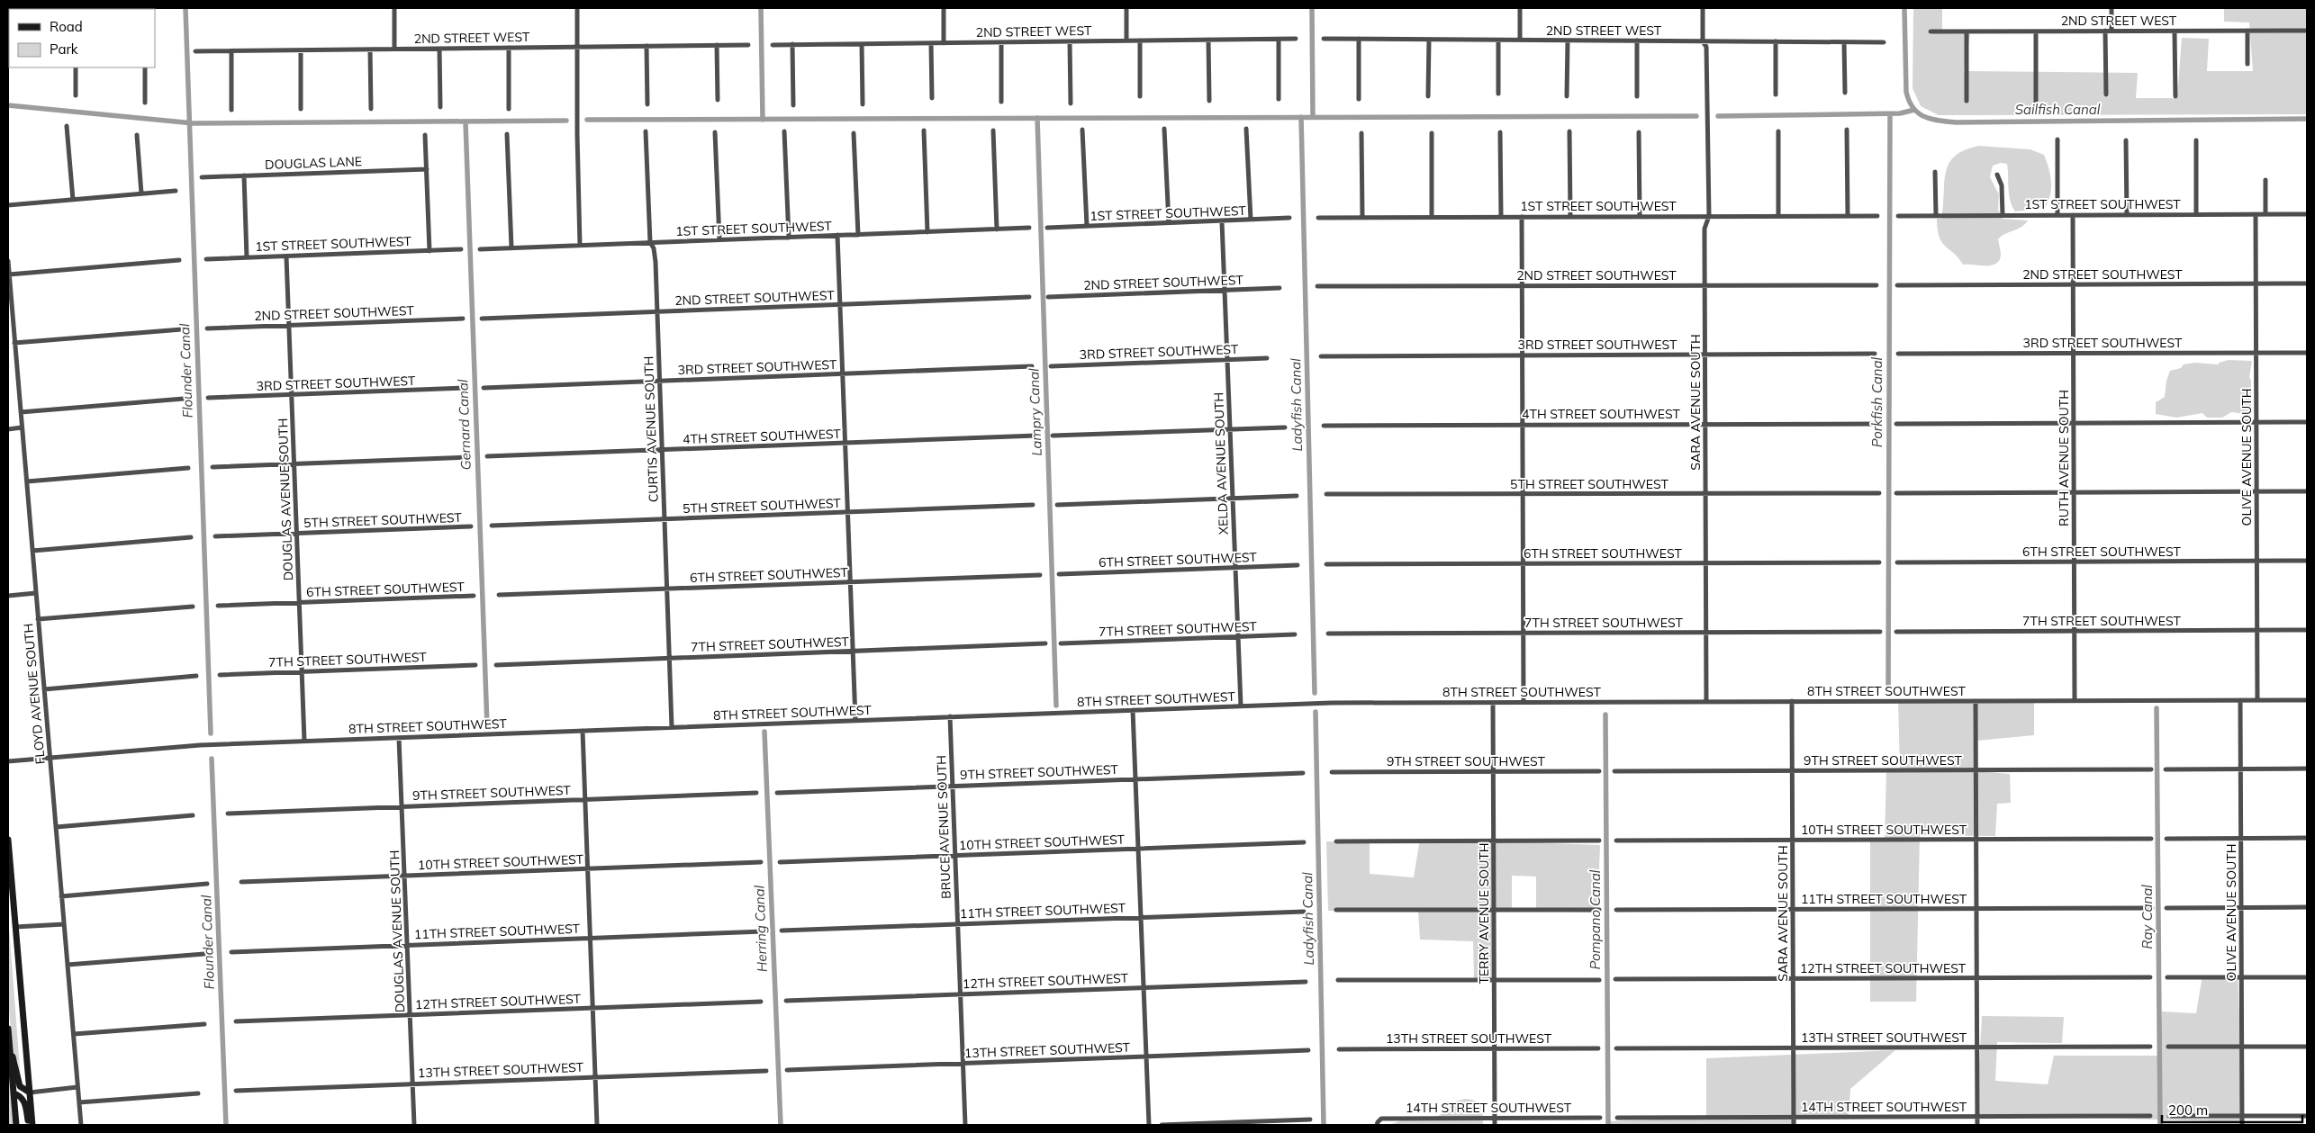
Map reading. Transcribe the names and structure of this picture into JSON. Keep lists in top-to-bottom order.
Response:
{
  "streets": {
    "street": [
      "2ND STREET WEST",
      "DOUGLAS LANE",
      "1ST STREET SOUTHWEST",
      "2ND STREET SOUTHWEST",
      "3RD STREET SOUTHWEST",
      "SARA AVENUE SOUTH",
      "4TH STREET SOUTHWEST",
      "CURTIS AVENUE SOUTH",
      "OLIVE AVENUE SOUTH",
      "RUTH AVENUE SOUTH",
      "XELDA AVENUE SOUTH",
      "5TH STREET SOUTHWEST",
      "DOUGLAS AVENUE SOUTH",
      "6TH STREET SOUTHWEST",
      "7TH STREET SOUTHWEST",
      "8TH STREET SOUTHWEST",
      "FLOYD AVENUE SOUTH",
      "9TH STREET SOUTHWEST",
      "BRUCE AVENUE SOUTH",
      "10TH STREET SOUTHWEST",
      "11TH STREET SOUTHWEST",
      "TERRY AVENUE SOUTH",
      "12TH STREET SOUTHWEST",
      "13TH STREET SOUTHWEST",
      "14TH STREET SOUTHWEST"
    ]
  },
  "crossings": [
    ["2ND STREET WEST", "SARA AVENUE SOUTH"],
    ["1ST STREET SOUTHWEST", "SARA AVENUE SOUTH"],
    ["1ST STREET SOUTHWEST", "CURTIS AVENUE SOUTH"],
    ["1ST STREET SOUTHWEST", "OLIVE AVENUE SOUTH"],
    ["1ST STREET SOUTHWEST", "RUTH AVENUE SOUTH"],
    ["1ST STREET SOUTHWEST", "XELDA AVENUE SOUTH"],
    ["1ST STREET SOUTHWEST", "DOUGLAS AVENUE SOUTH"],
    ["2ND STREET SOUTHWEST", "SARA AVENUE SOUTH"],
    ["2ND STREET SOUTHWEST", "CURTIS AVENUE SOUTH"],
    ["2ND STREET SOUTHWEST", "OLIVE AVENUE SOUTH"],
    ["2ND STREET SOUTHWEST", "RUTH AVENUE SOUTH"],
    ["2ND STREET SOUTHWEST", "XELDA AVENUE SOUTH"],
    ["2ND STREET SOUTHWEST", "DOUGLAS AVENUE SOUTH"],
    ["3RD STREET SOUTHWEST", "SARA AVENUE SOUTH"],
    ["3RD STREET SOUTHWEST", "CURTIS AVENUE SOUTH"],
    ["3RD STREET SOUTHWEST", "OLIVE AVENUE SOUTH"],
    ["3RD STREET SOUTHWEST", "RUTH AVENUE SOUTH"],
    ["3RD STREET SOUTHWEST", "XELDA AVENUE SOUTH"],
    ["3RD STREET SOUTHWEST", "DOUGLAS AVENUE SOUTH"],
    ["SARA AVENUE SOUTH", "4TH STREET SOUTHWEST"],
    ["SARA AVENUE SOUTH", "5TH STREET SOUTHWEST"],
    ["SARA AVENUE SOUTH", "6TH STREET SOUTHWEST"],
    ["SARA AVENUE SOUTH", "7TH STREET SOUTHWEST"],
    ["SARA AVENUE SOUTH", "8TH STREET SOUTHWEST"],
    ["SARA AVENUE SOUTH", "9TH STREET SOUTHWEST"],
    ["SARA AVENUE SOUTH", "10TH STREET SOUTHWEST"],
    ["SARA AVENUE SOUTH", "11TH STREET SOUTHWEST"],
    ["SARA AVENUE SOUTH", "12TH STREET SOUTHWEST"],
    ["SARA AVENUE SOUTH", "13TH STREET SOUTHWEST"],
    ["SARA AVENUE SOUTH", "14TH STREET SOUTHWEST"],
    ["4TH STREET SOUTHWEST", "CURTIS AVENUE SOUTH"],
    ["CURTIS AVENUE SOUTH", "5TH STREET SOUTHWEST"],
    ["CURTIS AVENUE SOUTH", "6TH STREET SOUTHWEST"],
    ["CURTIS AVENUE SOUTH", "7TH STREET SOUTHWEST"],
    ["CURTIS AVENUE SOUTH", "8TH STREET SOUTHWEST"],
    ["OLIVE AVENUE SOUTH", "6TH STREET SOUTHWEST"],
    ["OLIVE AVENUE SOUTH", "7TH STREET SOUTHWEST"],
    ["OLIVE AVENUE SOUTH", "8TH STREET SOUTHWEST"],
    ["RUTH AVENUE SOUTH", "6TH STREET SOUTHWEST"],
    ["RUTH AVENUE SOUTH", "7TH STREET SOUTHWEST"],
    ["RUTH AVENUE SOUTH", "8TH STREET SOUTHWEST"],
    ["XELDA AVENUE SOUTH", "6TH STREET SOUTHWEST"],
    ["XELDA AVENUE SOUTH", "7TH STREET SOUTHWEST"],
    ["XELDA AVENUE SOUTH", "8TH STREET SOUTHWEST"],
    ["5TH STREET SOUTHWEST", "DOUGLAS AVENUE SOUTH"],
    ["DOUGLAS AVENUE SOUTH", "6TH STREET SOUTHWEST"],
    ["DOUGLAS AVENUE SOUTH", "7TH STREET SOUTHWEST"],
    ["DOUGLAS AVENUE SOUTH", "8TH STREET SOUTHWEST"],
    ["DOUGLAS AVENUE SOUTH", "9TH STREET SOUTHWEST"],
    ["DOUGLAS AVENUE SOUTH", "10TH STREET SOUTHWEST"],
    ["DOUGLAS AVENUE SOUTH", "11TH STREET SOUTHWEST"],
    ["DOUGLAS AVENUE SOUTH", "12TH STREET SOUTHWEST"],
    ["DOUGLAS AVENUE SOUTH", "13TH STREET SOUTHWEST"],
    ["8TH STREET SOUTHWEST", "FLOYD AVENUE SOUTH"],
    ["8TH STREET SOUTHWEST", "BRUCE AVENUE SOUTH"],
    ["8TH STREET SOUTHWEST", "TERRY AVENUE SOUTH"],
    ["9TH STREET SOUTHWEST", "BRUCE AVENUE SOUTH"],
    ["9TH STREET SOUTHWEST", "TERRY AVENUE SOUTH"],
    ["BRUCE AVENUE SOUTH", "10TH STREET SOUTHWEST"],
    ["BRUCE AVENUE SOUTH", "11TH STREET SOUTHWEST"],
    ["BRUCE AVENUE SOUTH", "12TH STREET SOUTHWEST"],
    ["BRUCE AVENUE SOUTH", "13TH STREET SOUTHWEST"],
    ["TERRY AVENUE SOUTH", "13TH STREET SOUTHWEST"],
    ["TERRY AVENUE SOUTH", "14TH STREET SOUTHWEST"]
  ],
  "water": [
    "Sailfish Canal",
    "Flounder Canal",
    "Porkfish Canal",
    "Ladyfish Canal",
    "Lampry Canal",
    "Gernard Canal",
    "Ray Canal",
    "Pompano Canal",
    "Herring Canal"
  ],
  "legend": ["Road", "Park"],
  "scale_bar": "200 m"
}
